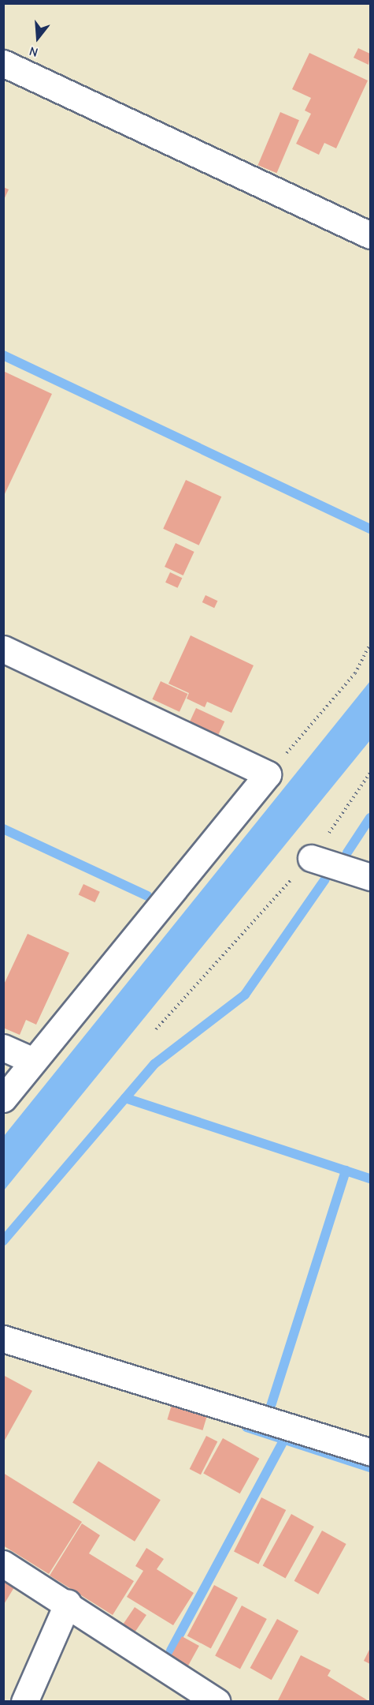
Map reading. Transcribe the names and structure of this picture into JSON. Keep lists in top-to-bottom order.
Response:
{
  "north": "bottom"
}
